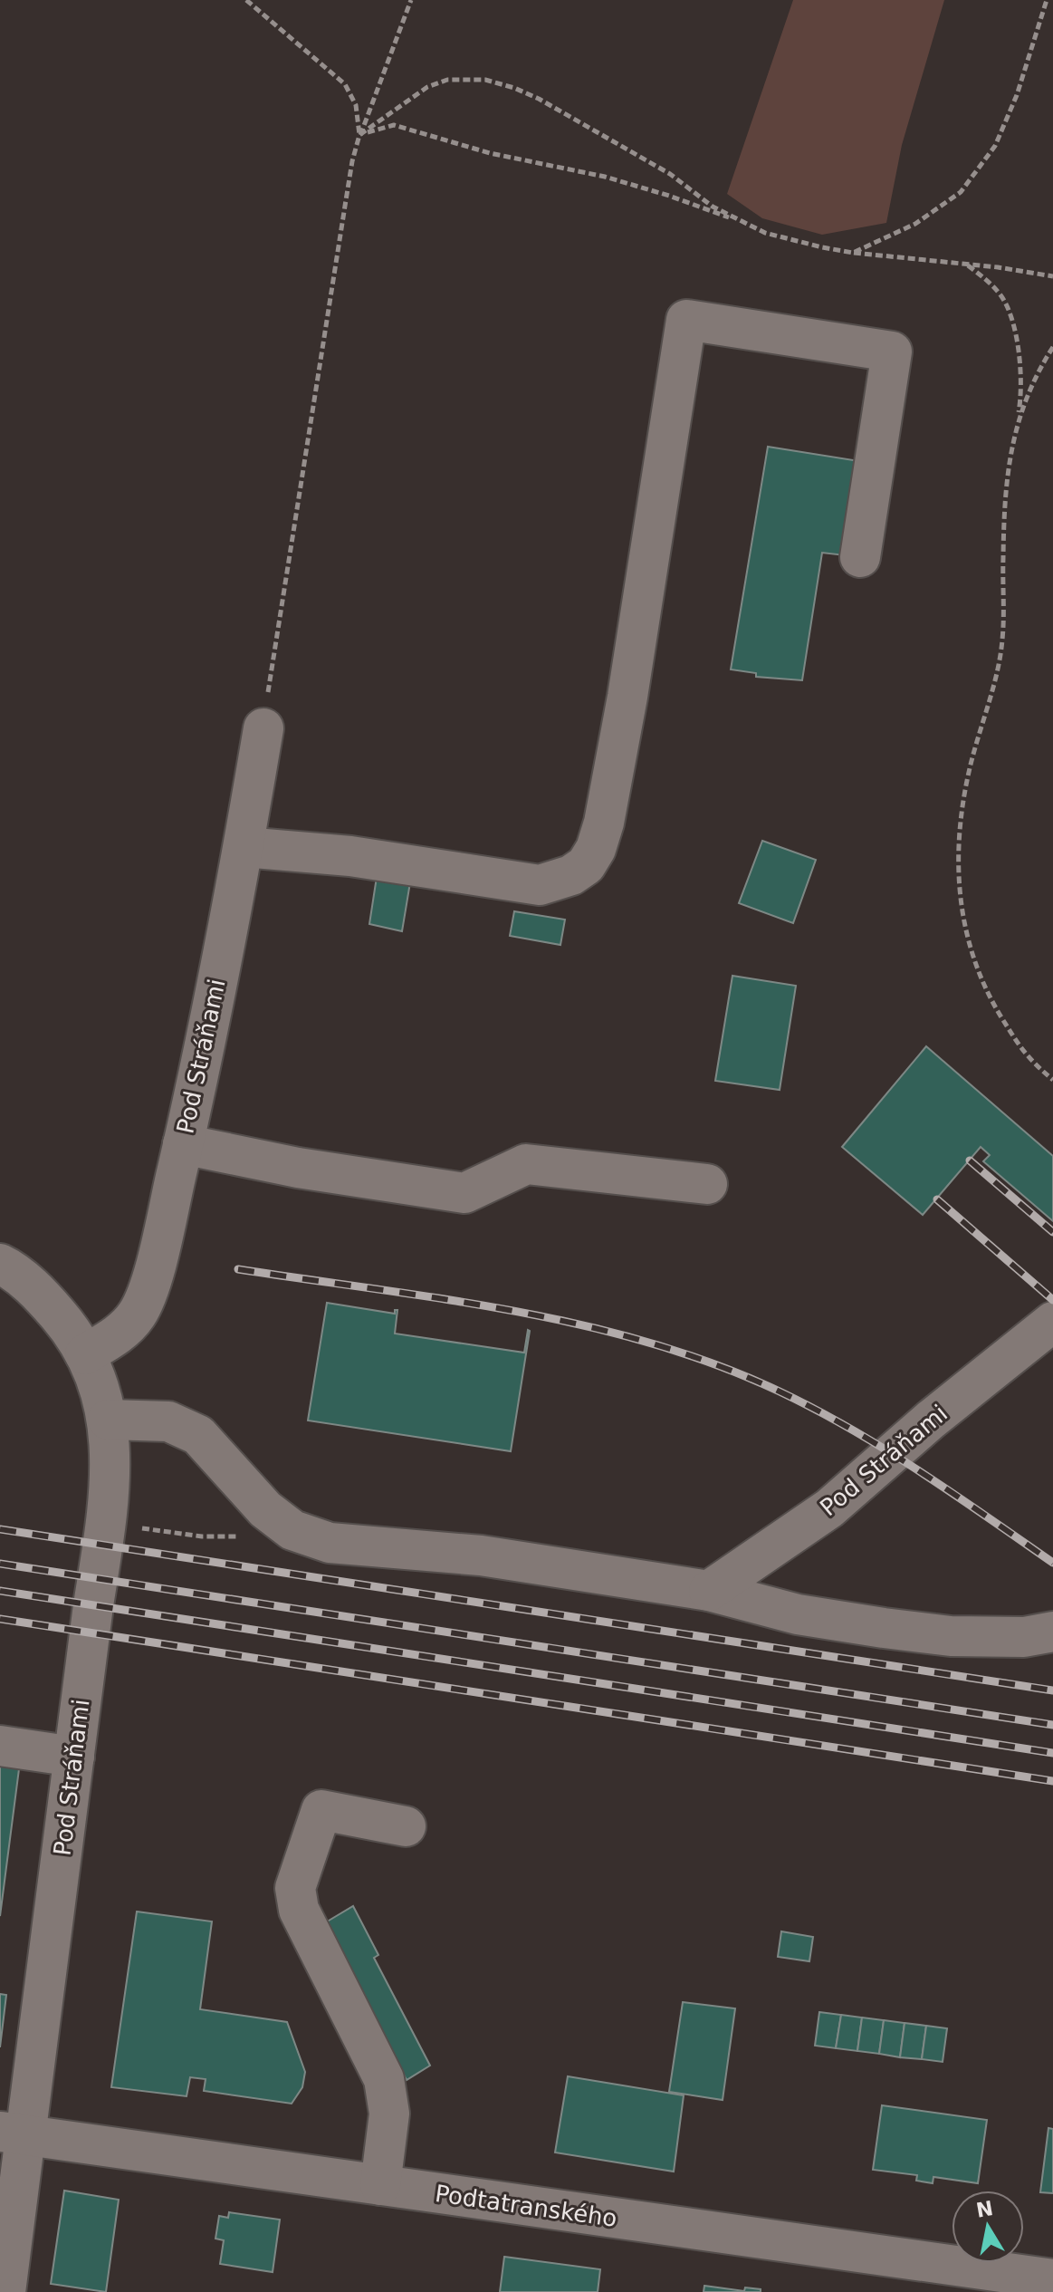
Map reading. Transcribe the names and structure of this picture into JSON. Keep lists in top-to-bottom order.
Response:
{
  "streets": {
    "street": ["Pod Stráňami", "Podtatranského"]
  },
  "crossings": [
    ["Pod Stráňami", "Podtatranského"]
  ],
  "north": "top"
}
